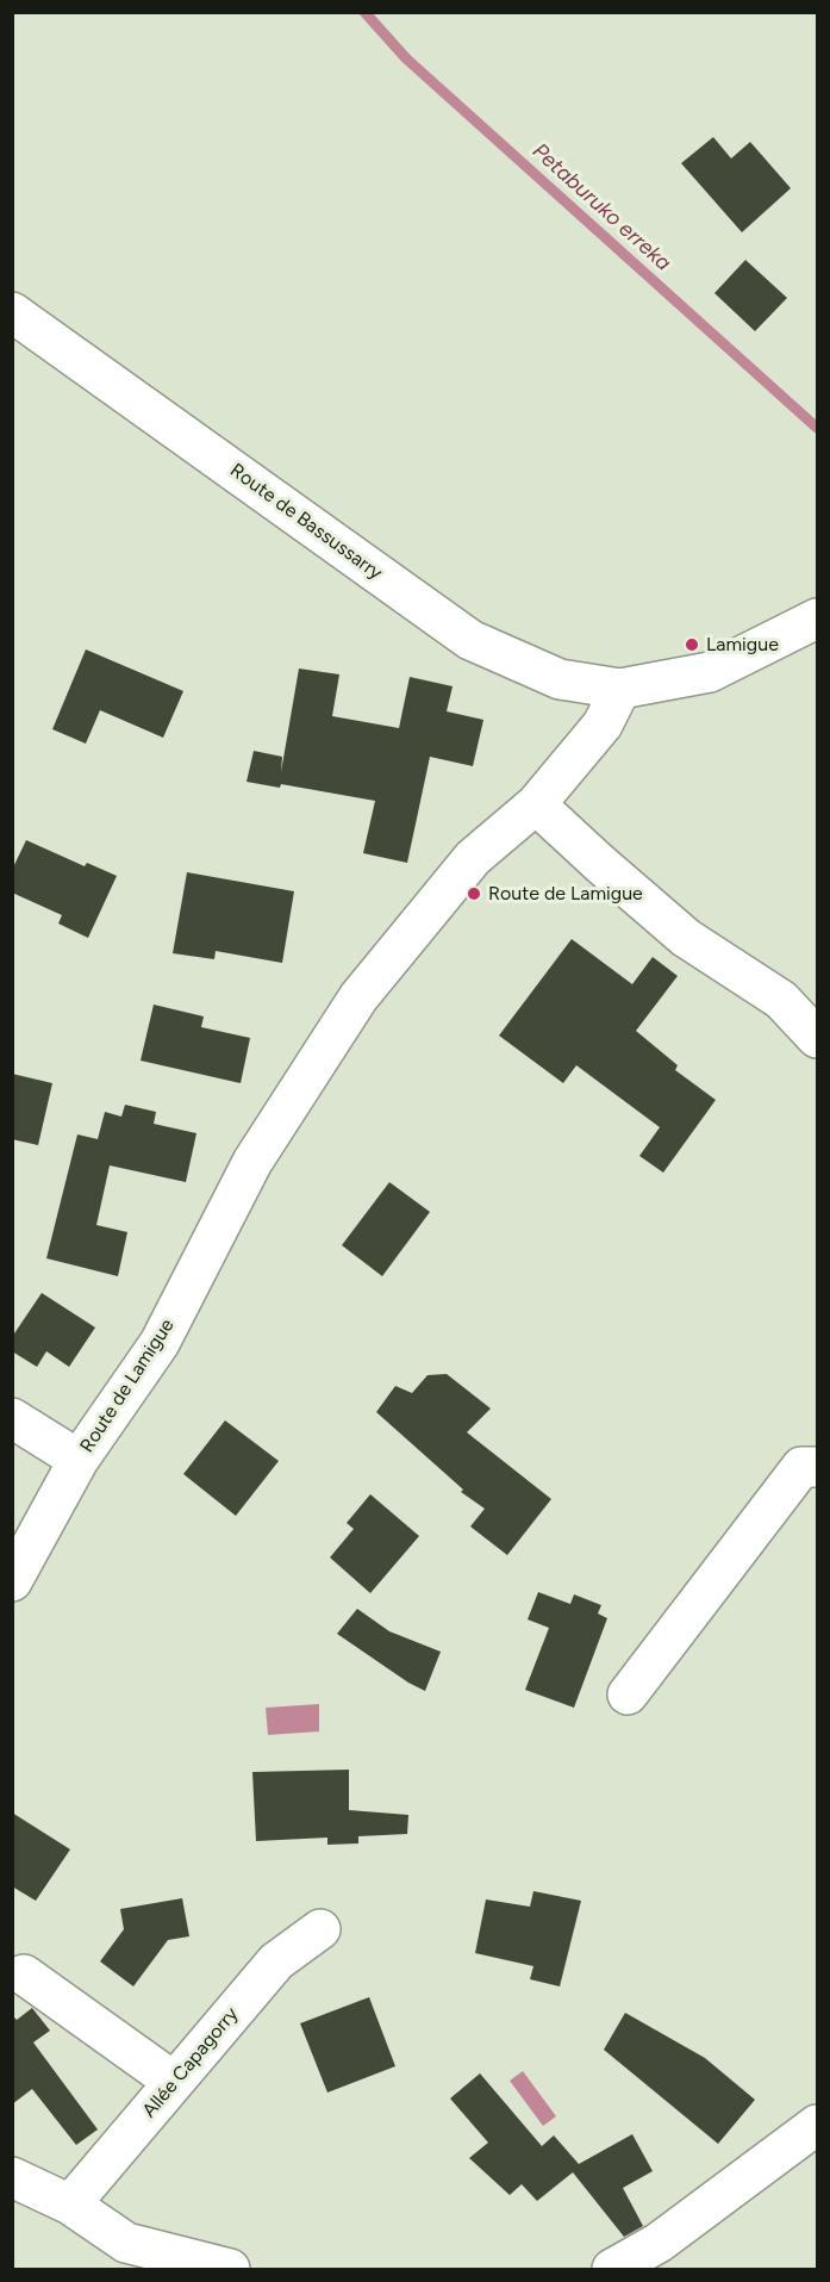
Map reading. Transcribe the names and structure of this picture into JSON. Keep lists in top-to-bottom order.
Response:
{
  "streets": {
    "street": ["Route de Bassussarry", "Route de Lamigue", "Allée Capagorry"]
  },
  "crossings": [
    ["Route de Bassussarry", "Route de Lamigue"]
  ],
  "water": ["Petaburuko erreka"],
  "places": ["Lamigue", "Route de Lamigue"]
}
